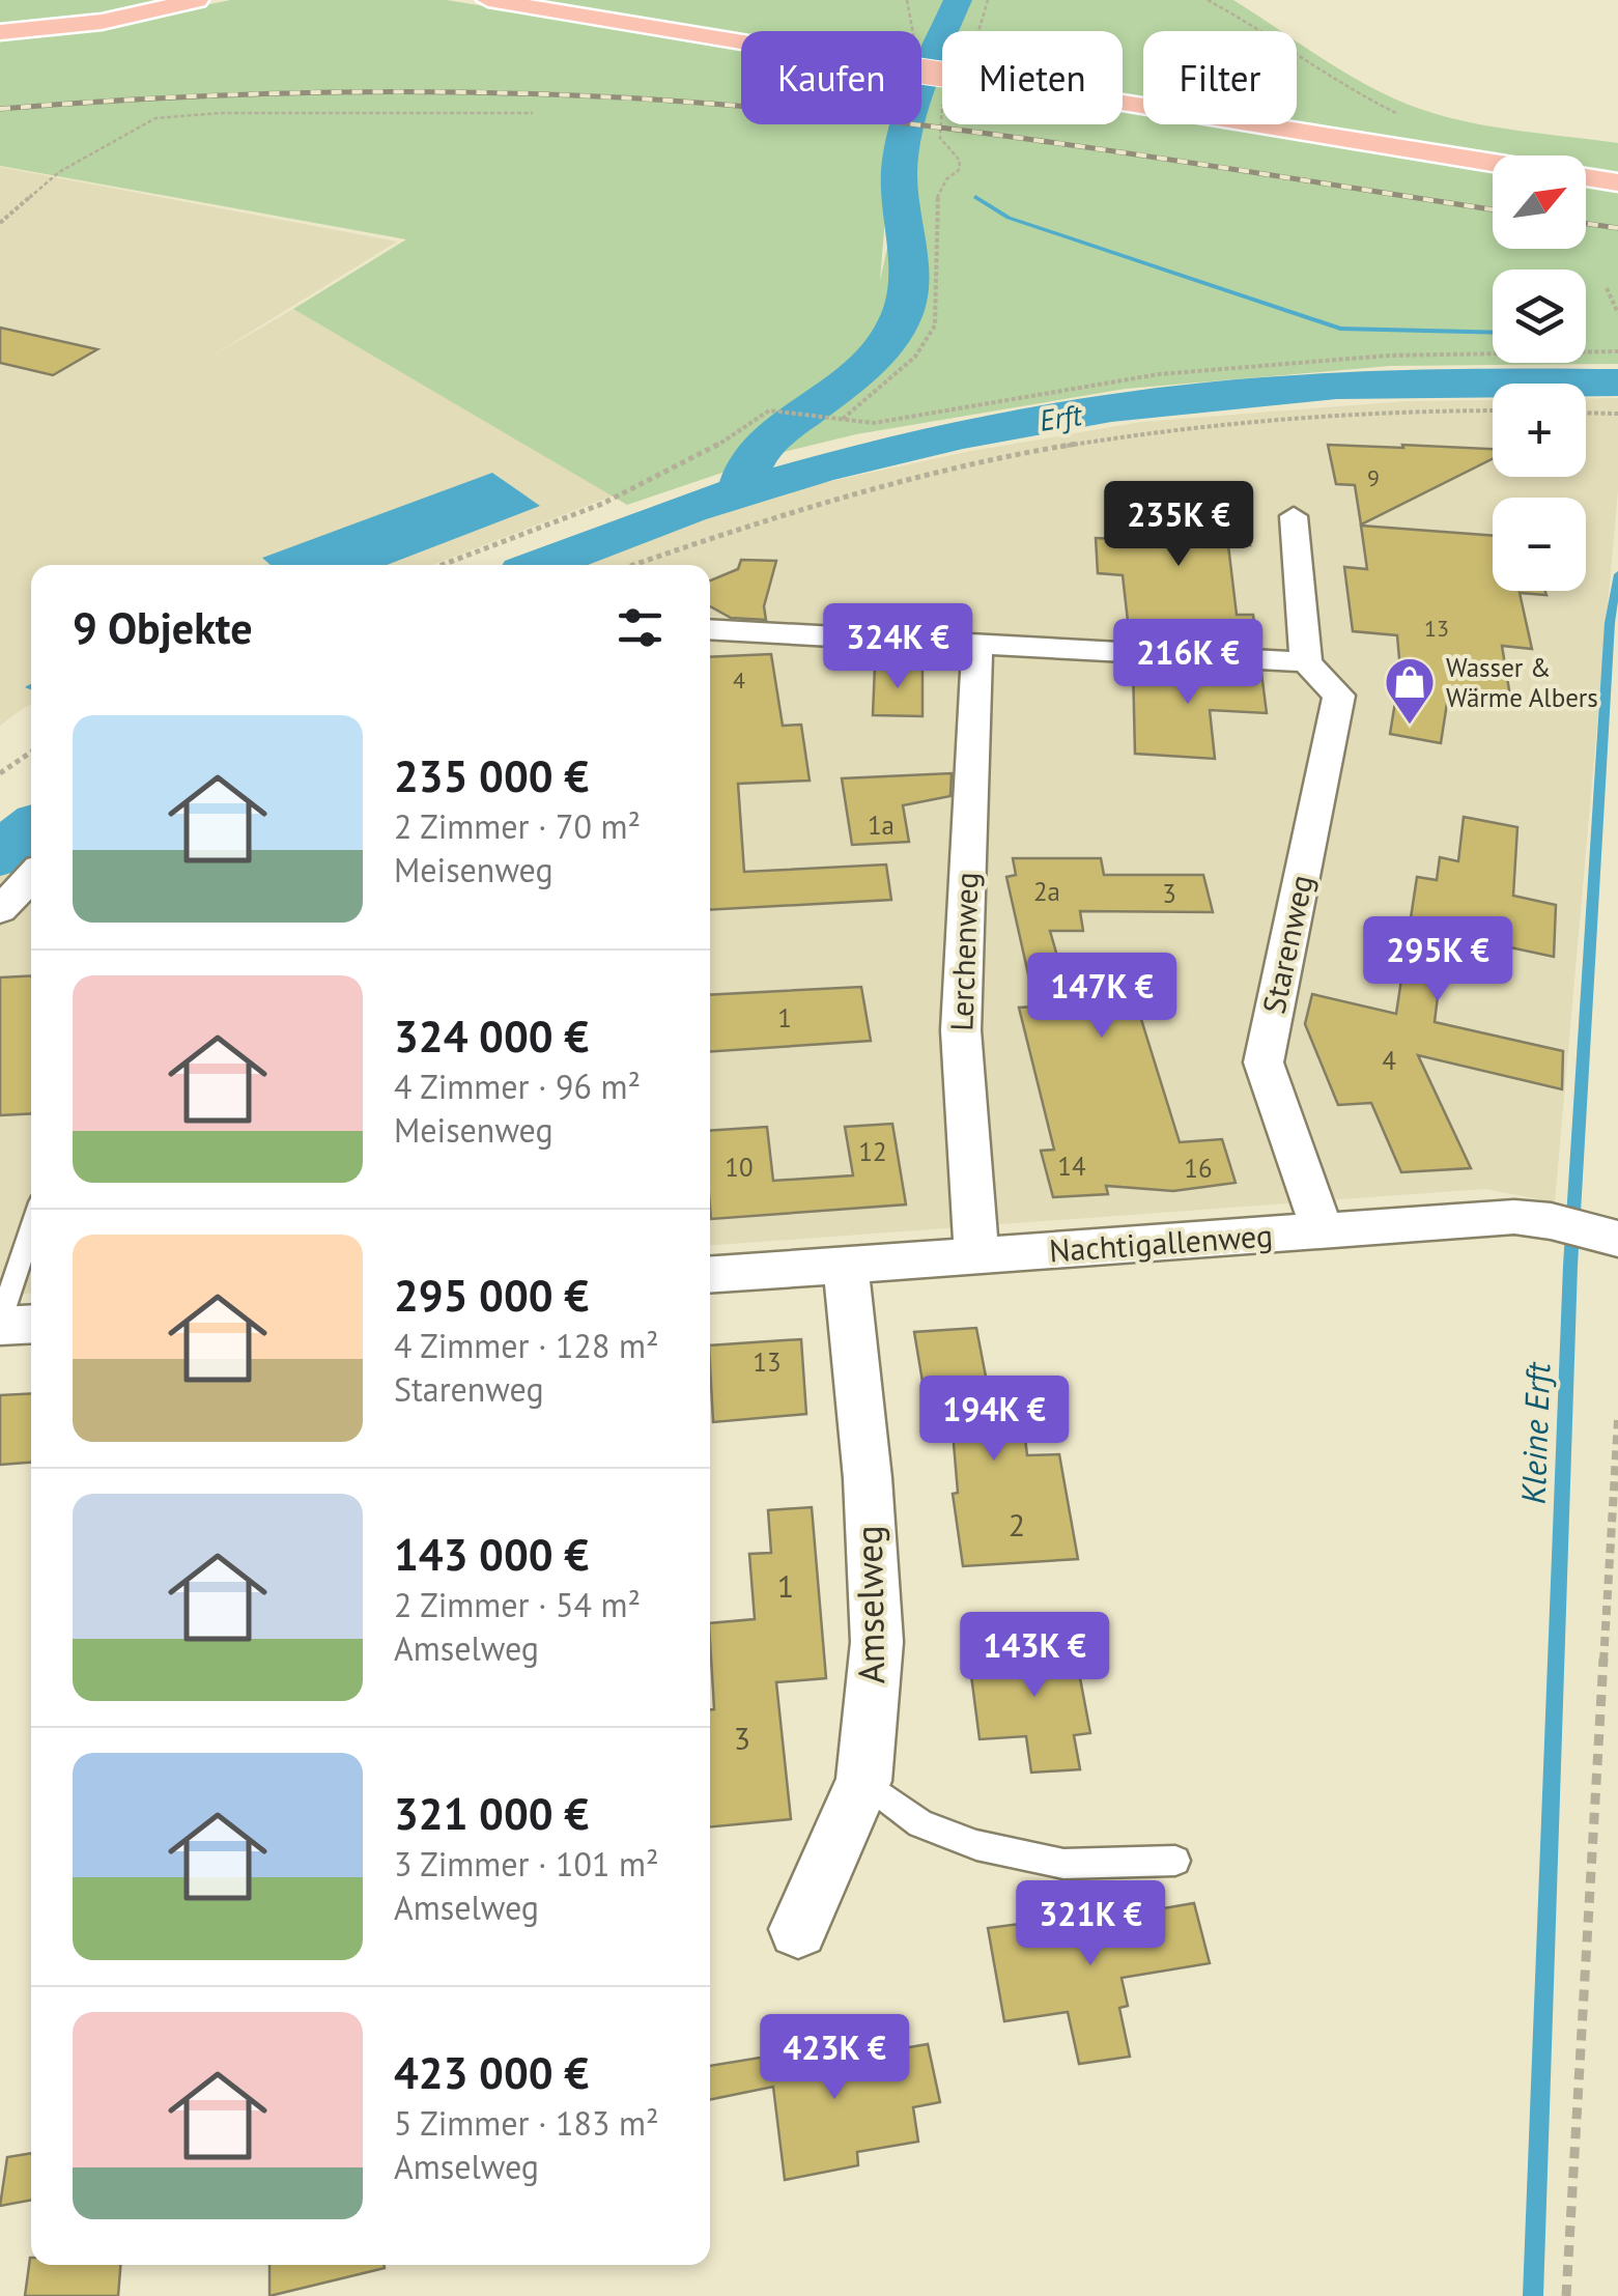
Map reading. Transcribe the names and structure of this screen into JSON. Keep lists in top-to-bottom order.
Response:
{
  "streets": {
    "street": [
      "Starenweg",
      "Lerchenweg",
      "Nachtigallenweg",
      "Amselweg"
    ]
  },
  "crossings": [
    ["Starenweg", "Nachtigallenweg"],
    ["Lerchenweg", "Nachtigallenweg"],
    ["Nachtigallenweg", "Amselweg"]
  ],
  "water": ["Erft", "Kleine Erft"],
  "places": {
    "shop": ["Wasser & Wärme Albers"]
  },
  "house_numbers": [
    "9",
    "13",
    "4",
    "1a",
    "2a",
    "3",
    "1",
    "4",
    "12",
    "14",
    "10",
    "16",
    "13",
    "2",
    "1",
    "3"
  ],
  "north": "top right",
  "page": {
    "chip": ["Kaufen", "Mieten", "Filter"],
    "map_buttons": ["+", "−"],
    "price": [
      "235K €",
      "324K €",
      "216K €",
      "295K €",
      "147K €",
      "194K €",
      "143K €",
      "321K €",
      "423K €"
    ],
    "heading": "9 Objekte",
    "list": [
      {
        "name": "235 000 €",
        "note": "2 Zimmer · 70 m² · Meisenweg"
      },
      {
        "name": "324 000 €",
        "note": "4 Zimmer · 96 m² · Meisenweg"
      },
      {
        "name": "295 000 €",
        "note": "4 Zimmer · 128 m² · Starenweg"
      },
      {
        "name": "143 000 €",
        "note": "2 Zimmer · 54 m² · Amselweg"
      },
      {
        "name": "321 000 €",
        "note": "3 Zimmer · 101 m² · Amselweg"
      },
      {
        "name": "423 000 €",
        "note": "5 Zimmer · 183 m² · Amselweg"
      }
    ]
  }
}
